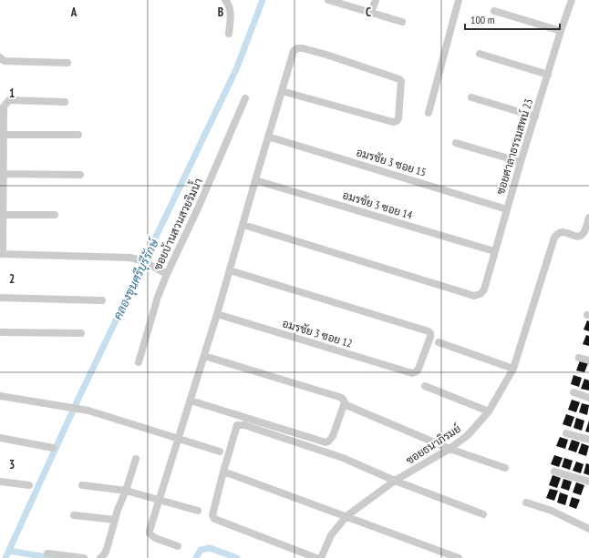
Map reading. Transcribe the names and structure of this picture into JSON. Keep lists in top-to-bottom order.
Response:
{
  "streets": {
    "street": [
      "ซอยศาลาธรรมสพน์ 23",
      "อมรชัย 3 ซอย 15",
      "อมรชัย 3 ซอย 14",
      "ซอยบ้านสวนสวยริมน้ำ",
      "อมรชัย 3 ซอย 12",
      "ซอยธนาภิรมย์"
    ]
  },
  "crossings": [
    ["ซอยศาลาธรรมสพน์ 23", "อมรชัย 3 ซอย 15"],
    ["ซอยศาลาธรรมสพน์ 23", "อมรชัย 3 ซอย 14"]
  ],
  "water": ["คลองขุนศรีบุรีรักษ์"],
  "scale_bar": "100 m",
  "grid": {
    "columns": ["A", "B", "C"],
    "rows": ["1", "2", "3"]
  }
}
